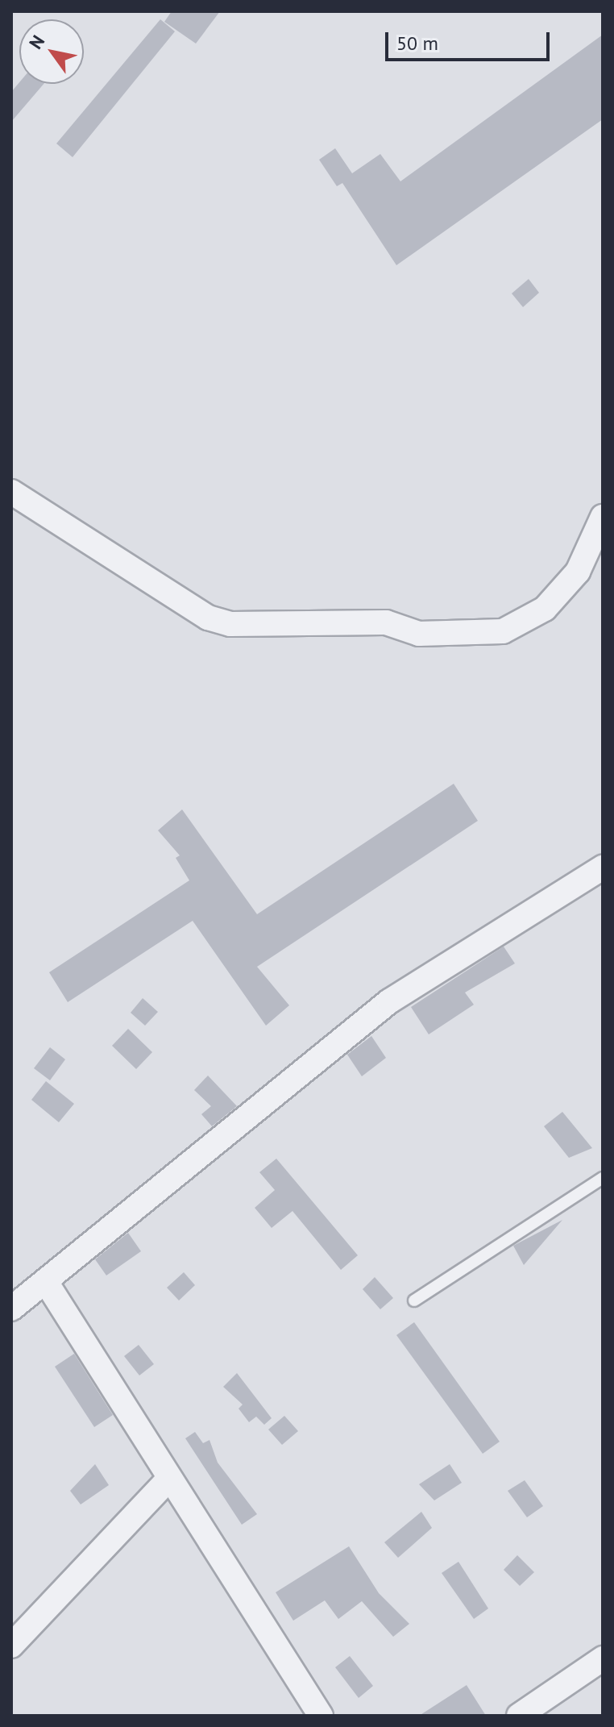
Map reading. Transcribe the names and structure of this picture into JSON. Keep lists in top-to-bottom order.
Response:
{
  "scale_bar": "50 m",
  "north": "top left"
}
